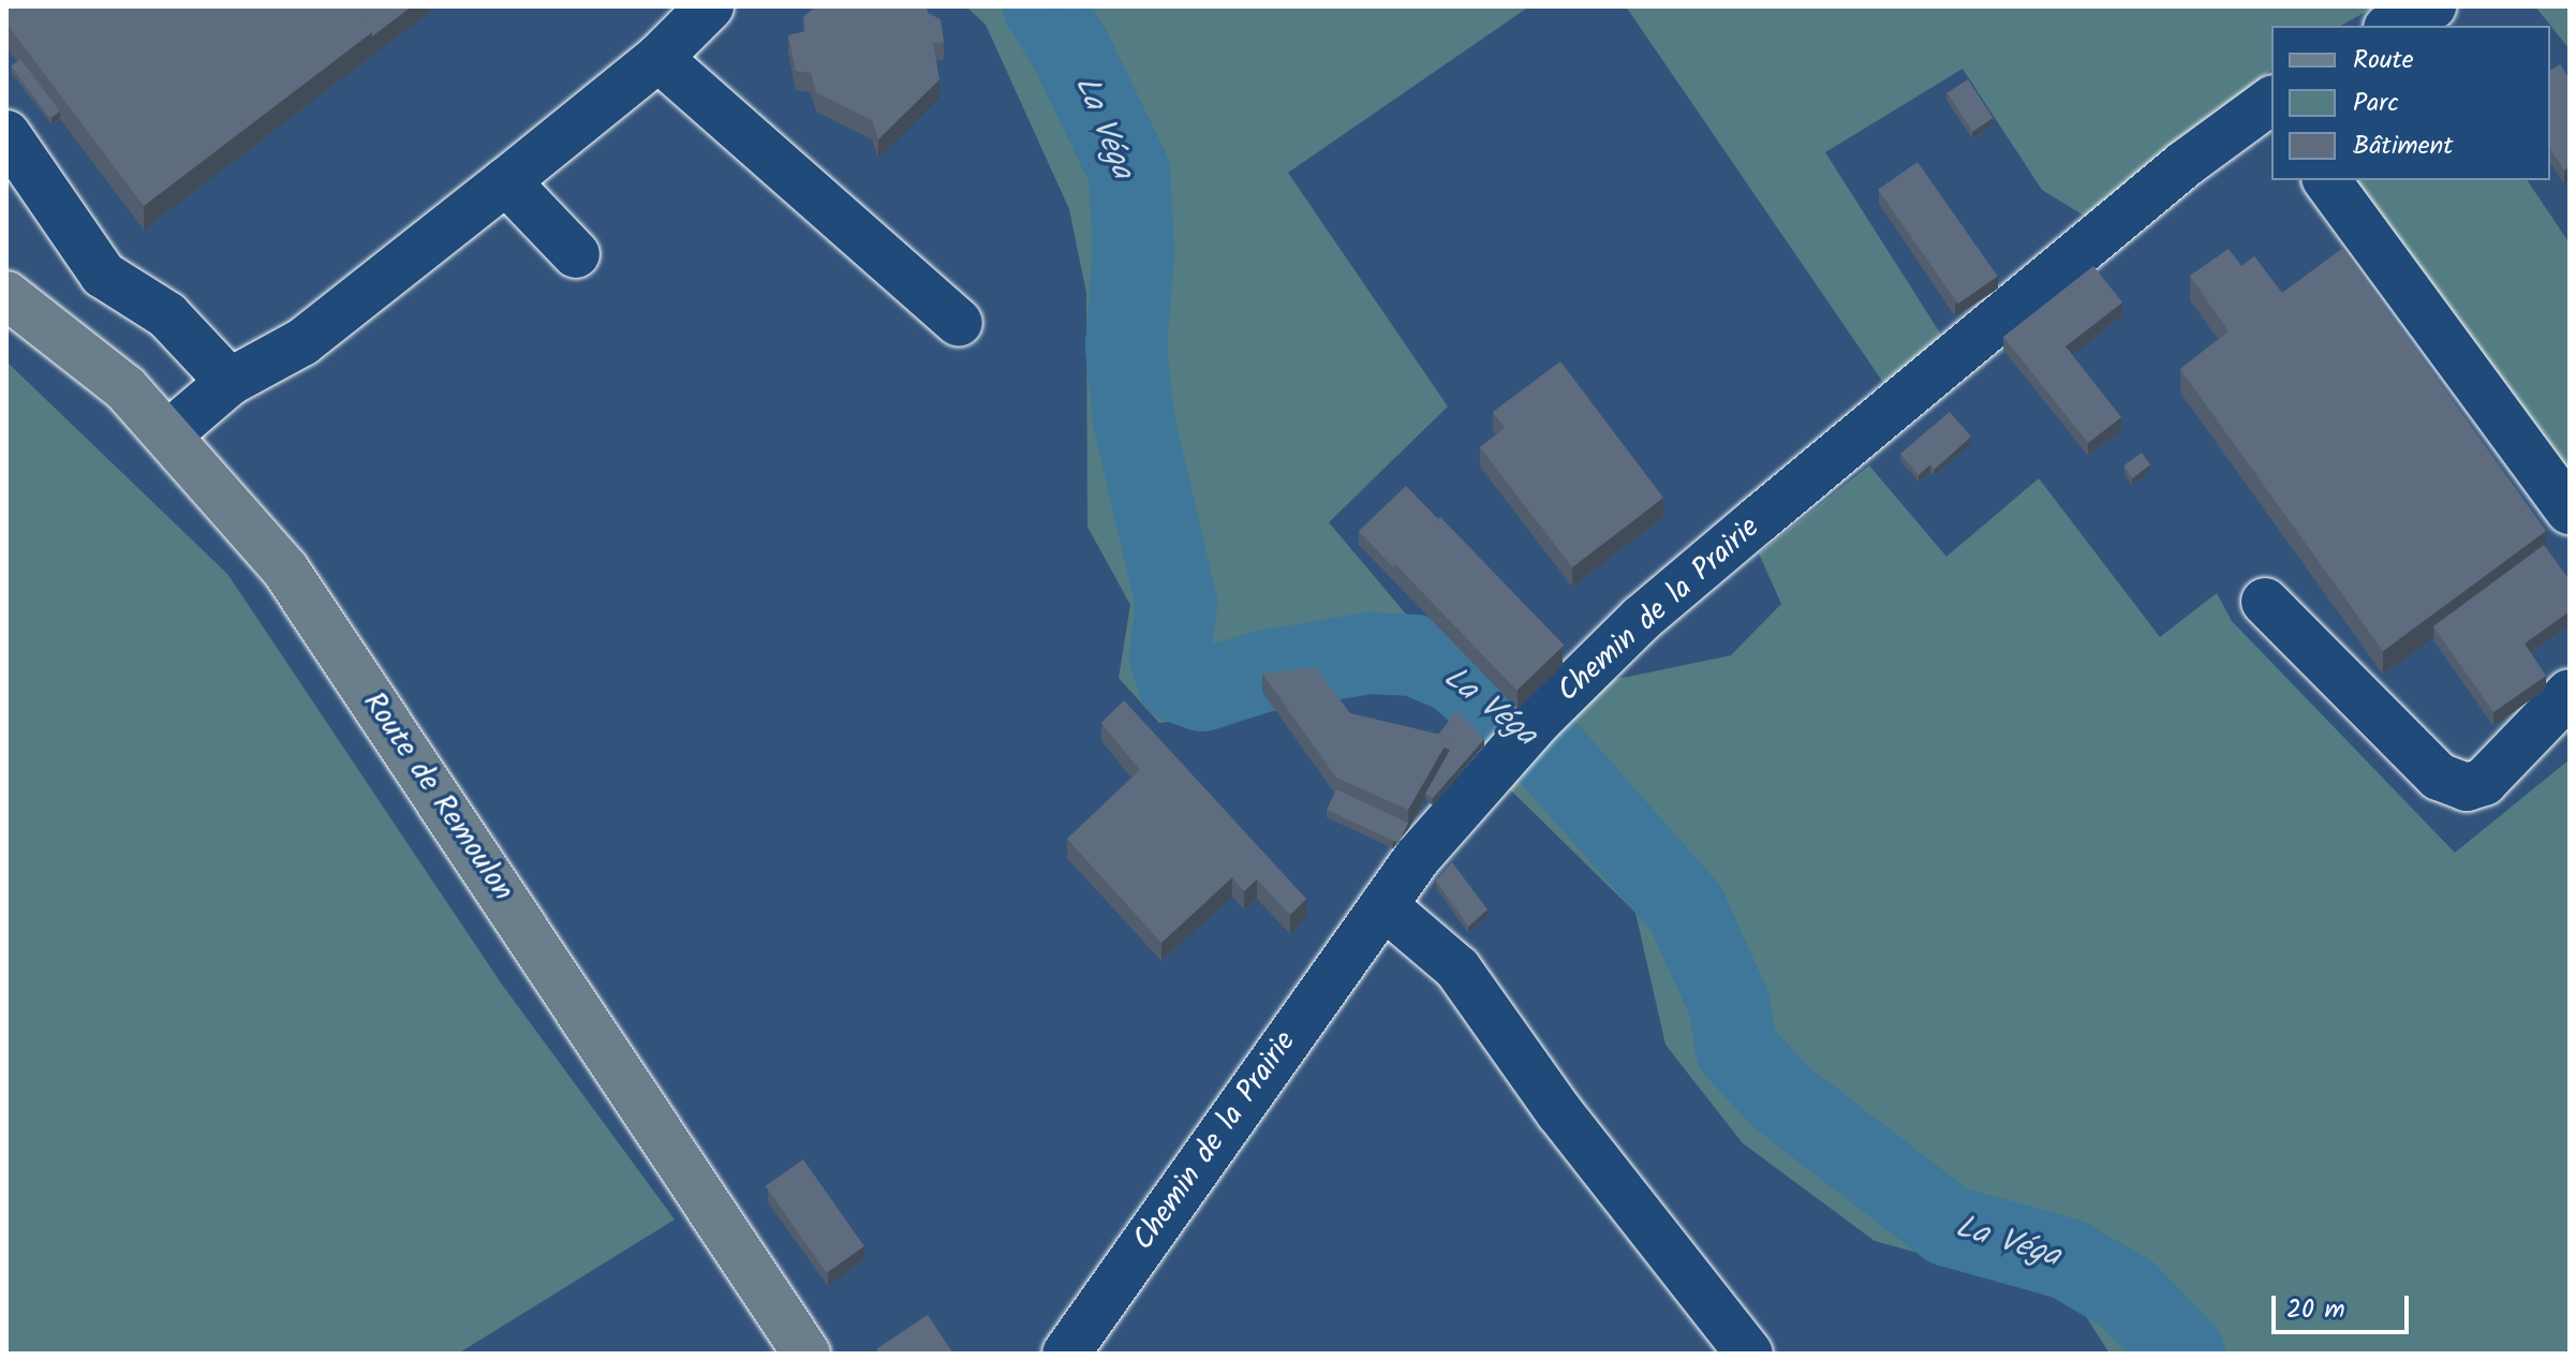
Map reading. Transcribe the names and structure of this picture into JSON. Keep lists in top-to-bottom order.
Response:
{
  "streets": {
    "main road": ["Route de Remoulon"],
    "street": ["Chemin de la Prairie"]
  },
  "water": ["La Véga"],
  "legend": ["Route", "Parc", "Bâtiment"],
  "scale_bar": "20 m"
}
